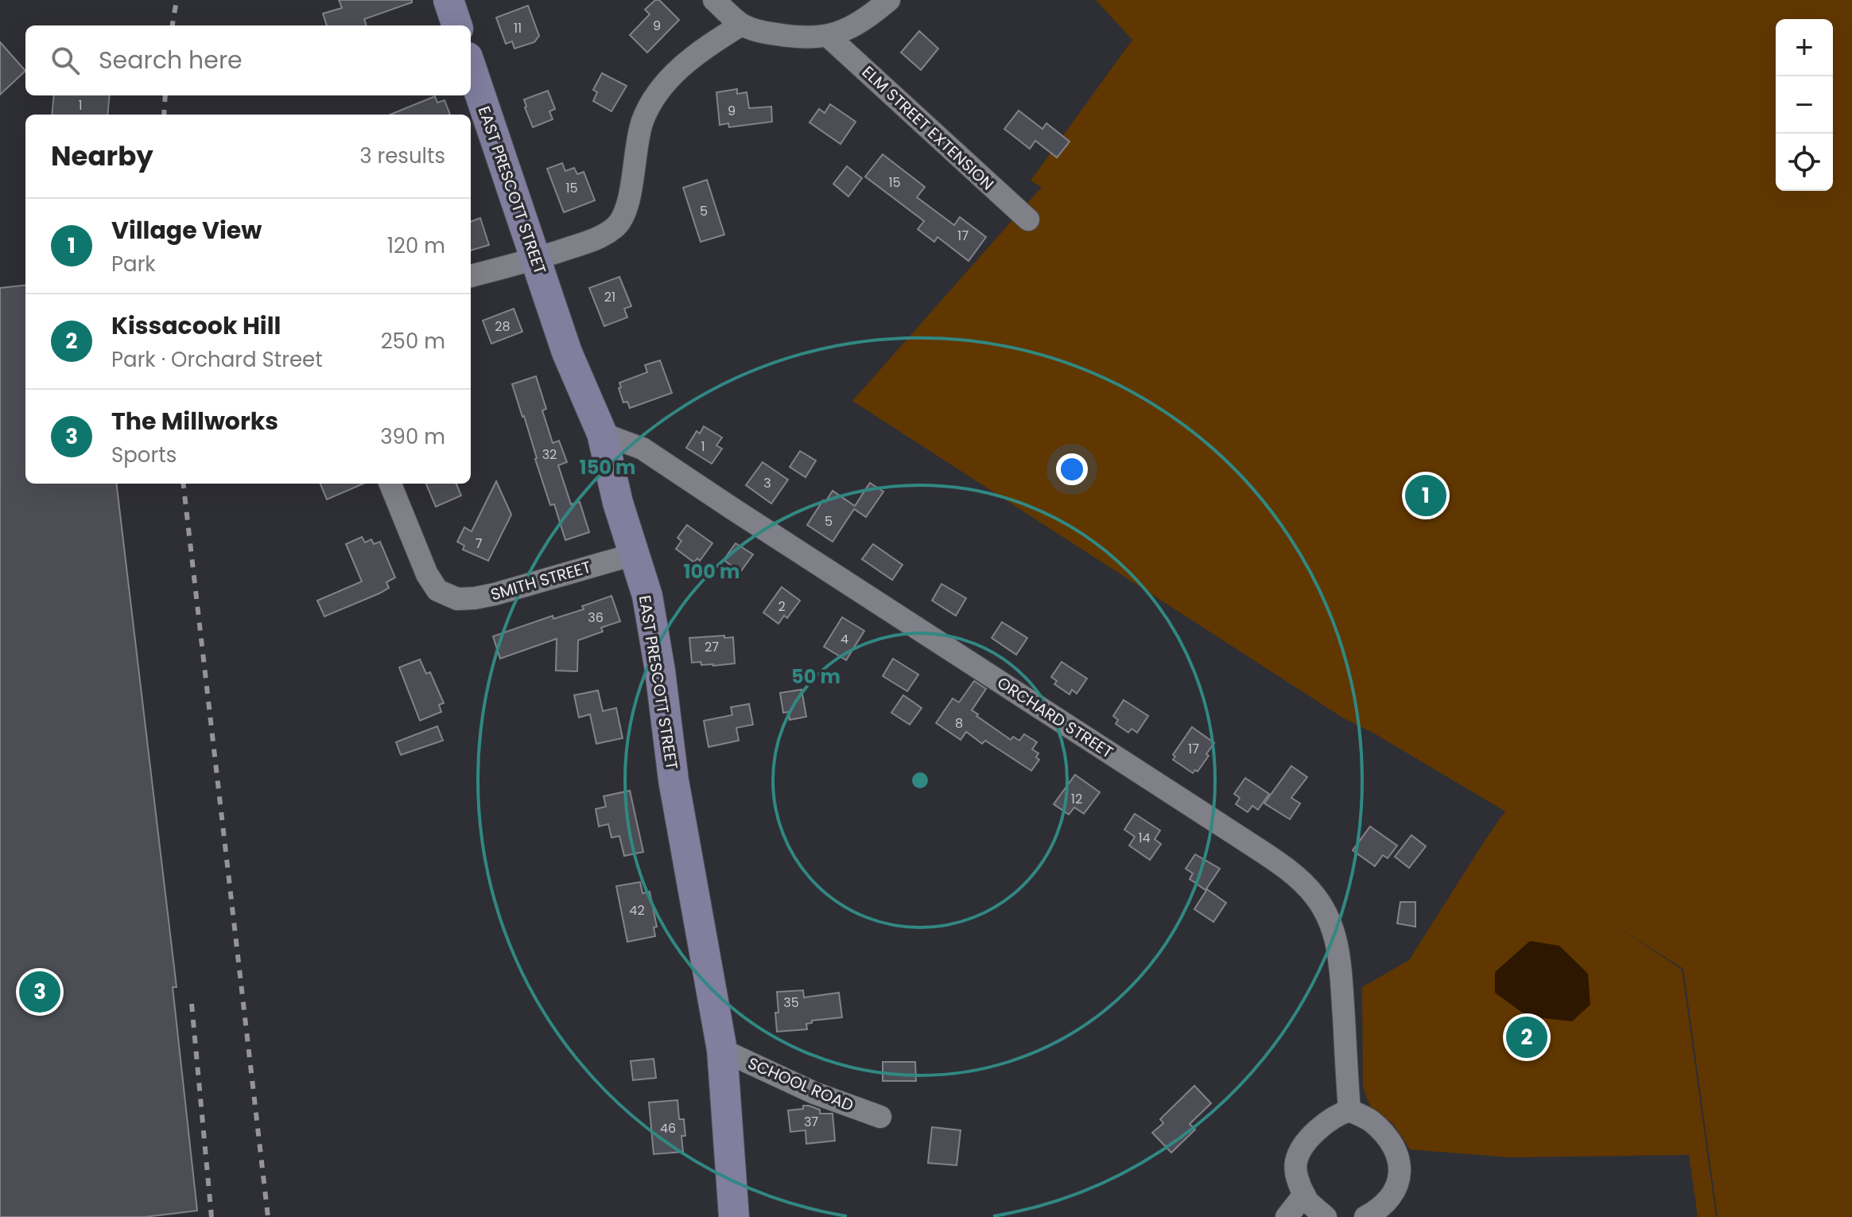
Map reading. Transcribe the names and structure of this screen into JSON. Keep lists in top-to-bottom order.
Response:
{
  "streets": {
    "main road": ["EAST PRESCOTT STREET"],
    "street": [
      "ELM STREET EXTENSION",
      "SMITH STREET",
      "ORCHARD STREET",
      "SCHOOL ROAD"
    ]
  },
  "crossings": [
    ["EAST PRESCOTT STREET", "SMITH STREET"],
    ["EAST PRESCOTT STREET", "ORCHARD STREET"],
    ["EAST PRESCOTT STREET", "SCHOOL ROAD"]
  ],
  "house_numbers": [
    "9",
    "11",
    "1",
    "9",
    "15",
    "15",
    "5",
    "17",
    "21",
    "28",
    "1",
    "32",
    "3",
    "5",
    "7",
    "2",
    "36",
    "4",
    "27",
    "8",
    "17",
    "12",
    "14",
    "42",
    "35",
    "37",
    "46"
  ],
  "page": {
    "map_buttons": ["+", "−"],
    "search": "Search here",
    "heading": ["Nearby", "3 results"],
    "list": [
      {
        "mark": "1",
        "name": "Village View",
        "note": "Park",
        "value": "120 m"
      },
      {
        "mark": "2",
        "name": "Kissacook Hill",
        "note": "Park · Orchard Street",
        "value": "250 m"
      },
      {
        "mark": "3",
        "name": "The Millworks",
        "note": "Sports",
        "value": "390 m"
      }
    ],
    "pins": ["1", "3", "2"]
  },
  "rings": ["150 m", "100 m", "50 m"]
}
